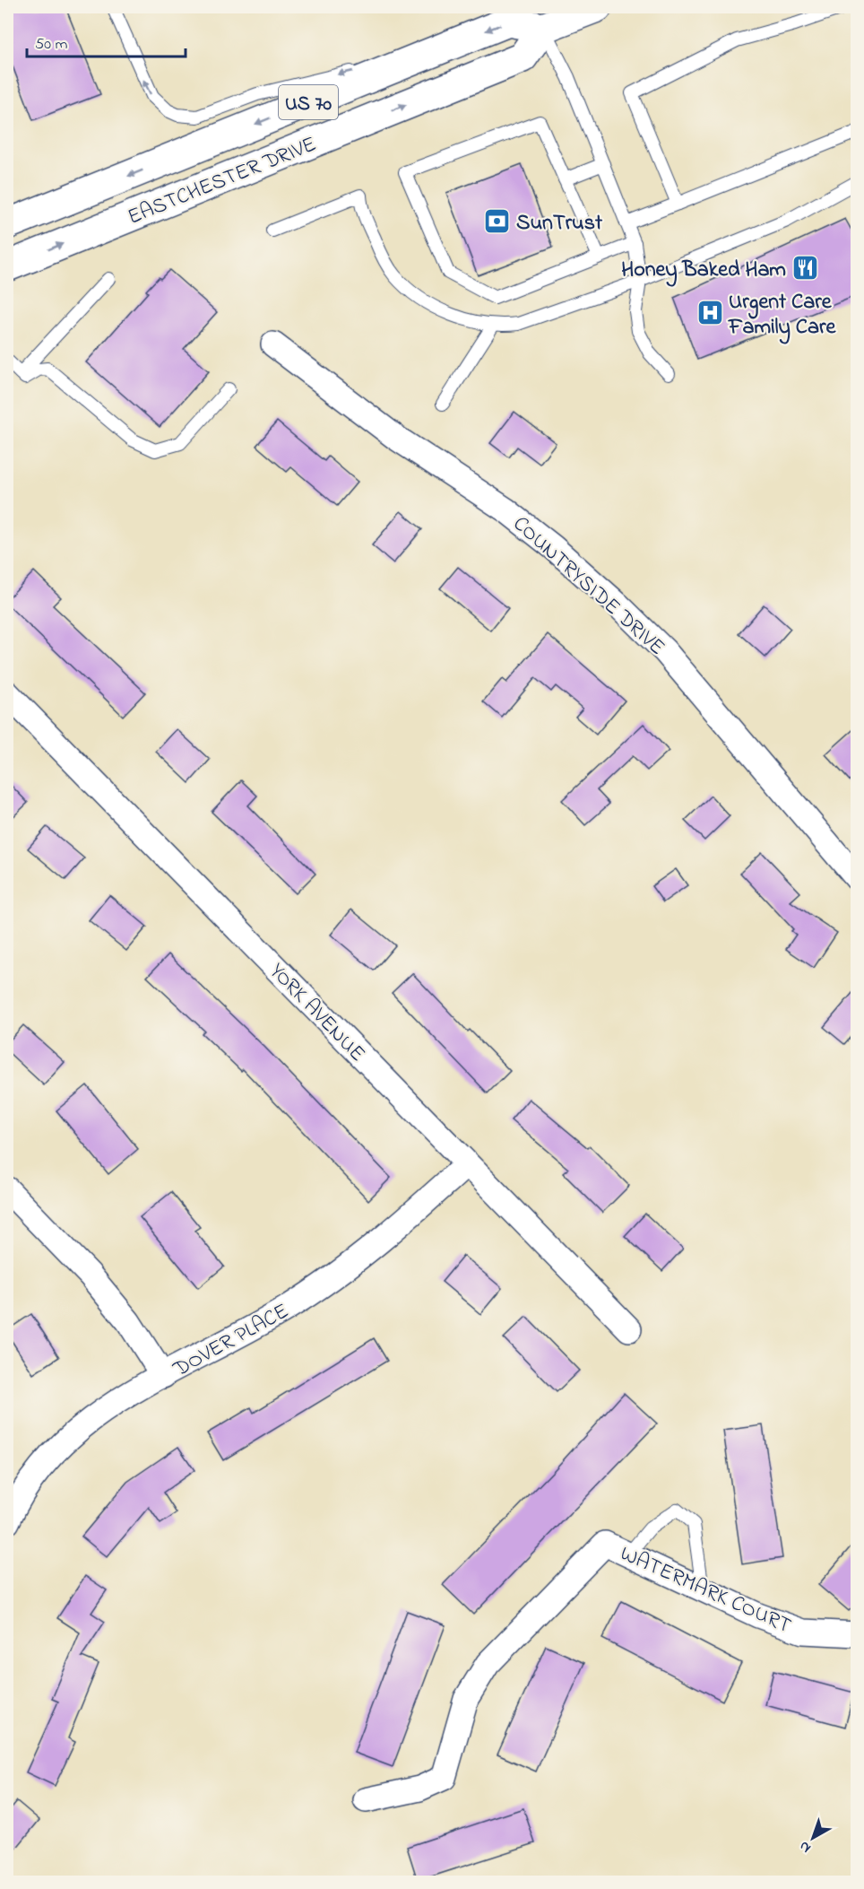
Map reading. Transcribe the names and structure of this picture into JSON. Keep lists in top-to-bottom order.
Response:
{
  "streets": {
    "main road": ["US 70", "EASTCHESTER DRIVE"],
    "street": [
      "COUNTRYSIDE DRIVE",
      "YORK AVENUE",
      "DOVER PLACE",
      "WATERMARK COURT"
    ]
  },
  "crossings": [
    ["YORK AVENUE", "DOVER PLACE"]
  ],
  "places": {
    "bank": ["SunTrust"],
    "restaurant": ["Honey Baked Ham"],
    "hospital": ["Urgent Care Family Care"]
  },
  "scale_bar": "50 m",
  "north": "bottom left"
}
